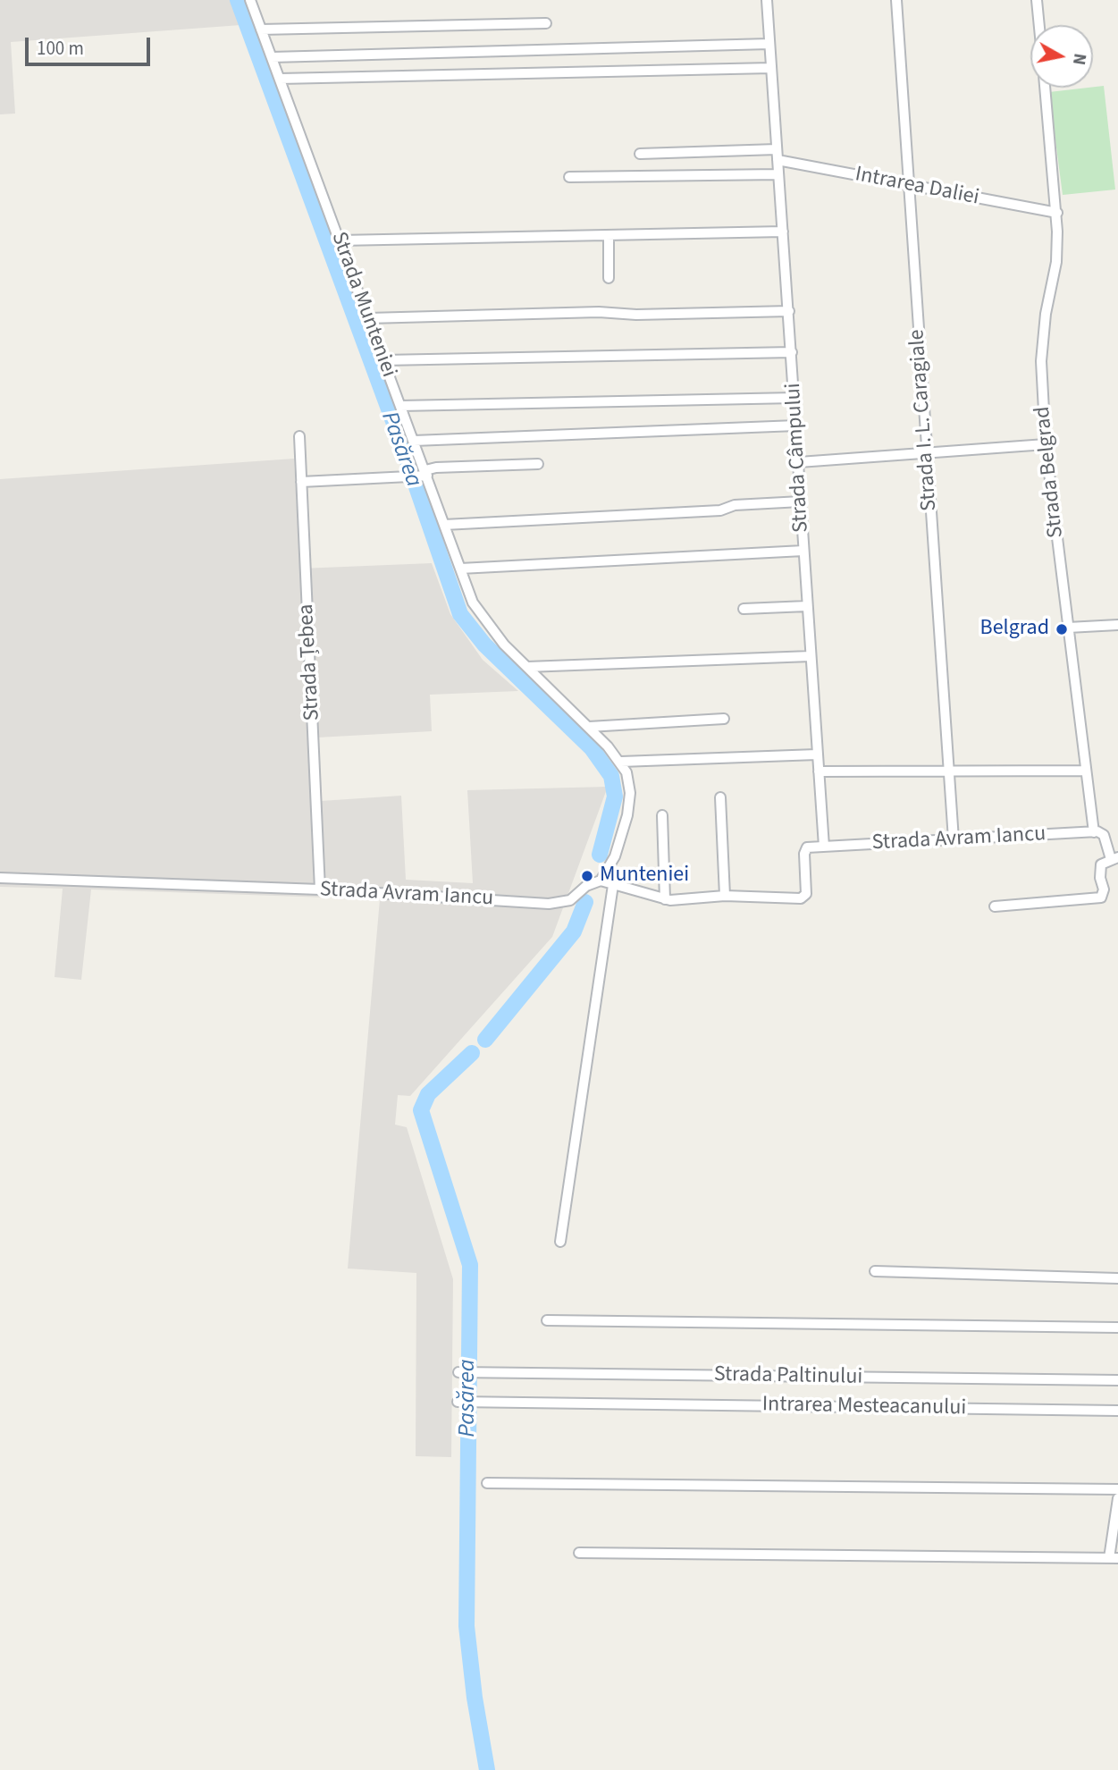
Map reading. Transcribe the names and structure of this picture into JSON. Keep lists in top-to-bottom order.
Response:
{
  "streets": {
    "street": [
      "Intrarea Daliei",
      "Strada Munteniei",
      "Strada I. L. Caragiale",
      "Strada Câmpului",
      "Strada Belgrad",
      "Strada Țebea",
      "Strada Avram Iancu",
      "Strada Paltinului",
      "Intrarea Mesteacanului"
    ]
  },
  "crossings": [
    ["Intrarea Daliei", "Strada I. L. Caragiale"],
    ["Intrarea Daliei", "Strada Câmpului"],
    ["Intrarea Daliei", "Strada Belgrad"],
    ["Strada Munteniei", "Strada Avram Iancu"],
    ["Strada I. L. Caragiale", "Strada Avram Iancu"],
    ["Strada Câmpului", "Strada Avram Iancu"],
    ["Strada Belgrad", "Strada Avram Iancu"],
    ["Strada Țebea", "Strada Avram Iancu"]
  ],
  "water": ["Pasărea"],
  "places": ["Belgrad", "Munteniei"],
  "scale_bar": "100 m",
  "north": "right"
}
